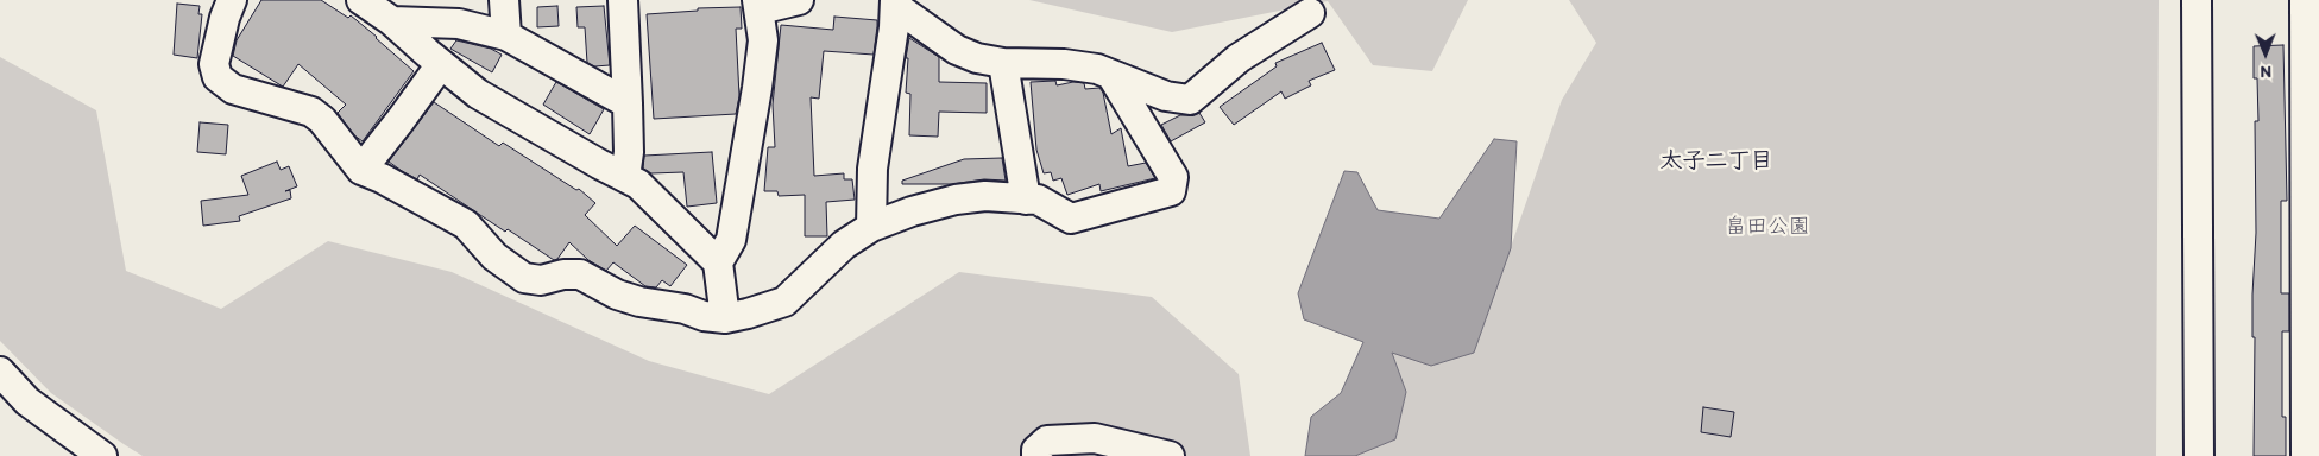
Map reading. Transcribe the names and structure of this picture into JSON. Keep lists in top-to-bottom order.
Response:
{
  "districts": ["太子二丁目"],
  "parks": ["畠田公園"],
  "north": "bottom"
}
